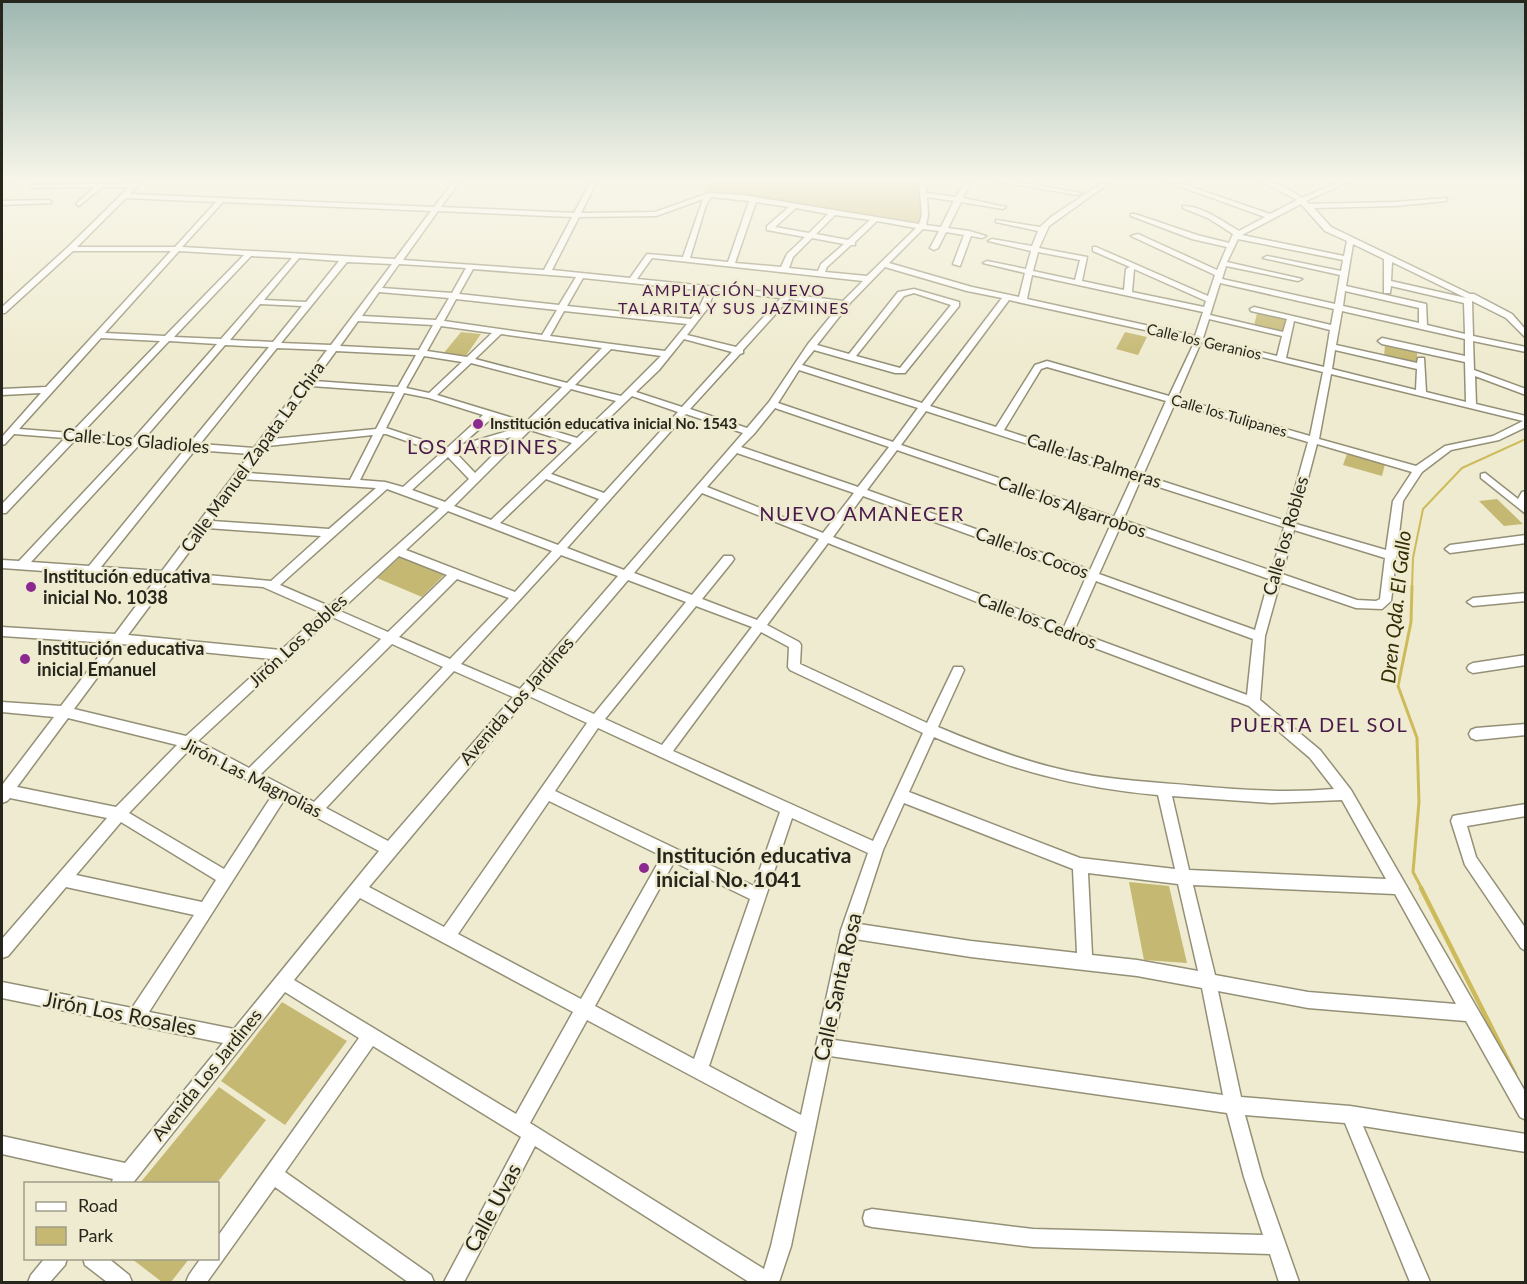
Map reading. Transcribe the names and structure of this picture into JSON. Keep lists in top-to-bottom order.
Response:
{
  "streets": {
    "street": [
      "Calle los Geranios",
      "Calle los Tulipanes",
      "Calle Los Gladioles",
      "Calle Manuel Zapata La Chira",
      "Calle las Palmeras",
      "Calle los Algarrobos",
      "Calle los Robles",
      "Calle los Cocos",
      "Calle los Cedros",
      "Jirón Los Robles",
      "Avenida Los Jardines",
      "Jirón Las Magnolias",
      "Calle Santa Rosa",
      "Jirón Los Rosales",
      "Calle Uvas"
    ]
  },
  "crossings": [
    ["Calle los Geranios", "Calle los Robles"],
    ["Calle los Geranios", "Avenida Los Jardines"],
    ["Calle los Tulipanes", "Calle las Palmeras"],
    ["Calle los Tulipanes", "Calle los Robles"],
    ["Calle Los Gladioles", "Calle Manuel Zapata La Chira"],
    ["Calle Manuel Zapata La Chira", "Jirón Las Magnolias"],
    ["Calle las Palmeras", "Calle los Algarrobos"],
    ["Calle las Palmeras", "Calle los Robles"],
    ["Calle las Palmeras", "Avenida Los Jardines"],
    ["Calle los Algarrobos", "Calle los Robles"],
    ["Calle los Algarrobos", "Avenida Los Jardines"],
    ["Calle los Robles", "Calle los Cocos"],
    ["Calle los Robles", "Calle los Cedros"],
    ["Calle los Cocos", "Avenida Los Jardines"],
    ["Calle los Cedros", "Avenida Los Jardines"],
    ["Jirón Los Robles", "Jirón Las Magnolias"],
    ["Avenida Los Jardines", "Jirón Las Magnolias"],
    ["Avenida Los Jardines", "Jirón Los Rosales"]
  ],
  "districts": [
    "AMPLIACIÓN NUEVO TALARITA Y SUS JAZMINES",
    "LOS JARDINES",
    "NUEVO AMANECER",
    "PUERTA DEL SOL"
  ],
  "water": ["Dren Qda. El Gallo"],
  "places": [
    "Institución educativa inicial No. 1543",
    "Institución educativa inicial No. 1038",
    "Institución educativa inicial Emanuel",
    "Institución educativa inicial No. 1041"
  ],
  "legend": ["Road", "Park"]
}
